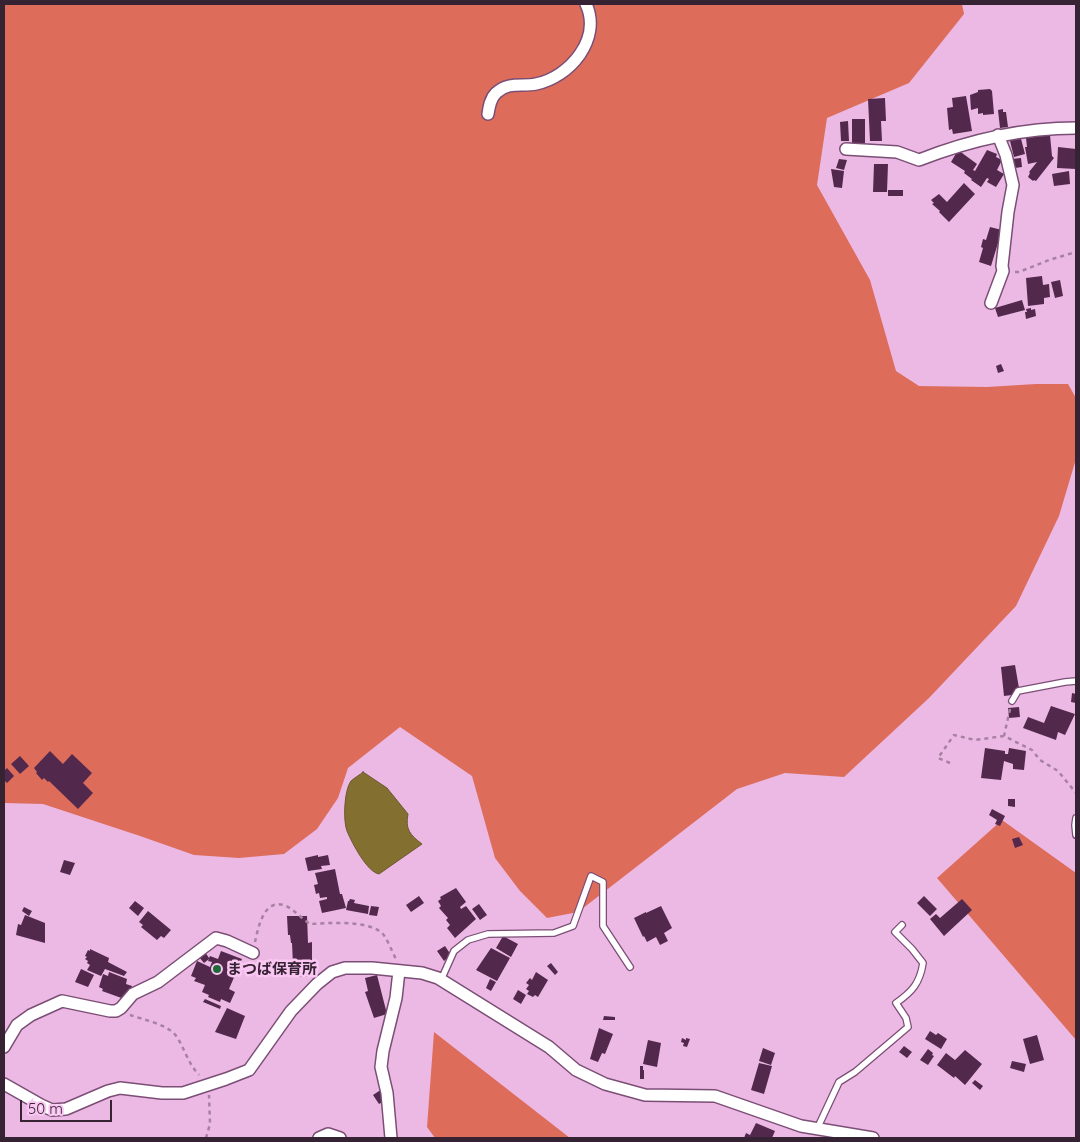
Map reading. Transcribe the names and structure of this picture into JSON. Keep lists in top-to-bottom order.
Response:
{
  "places": ["まつば保育所"],
  "scale_bar": "50 m"
}
